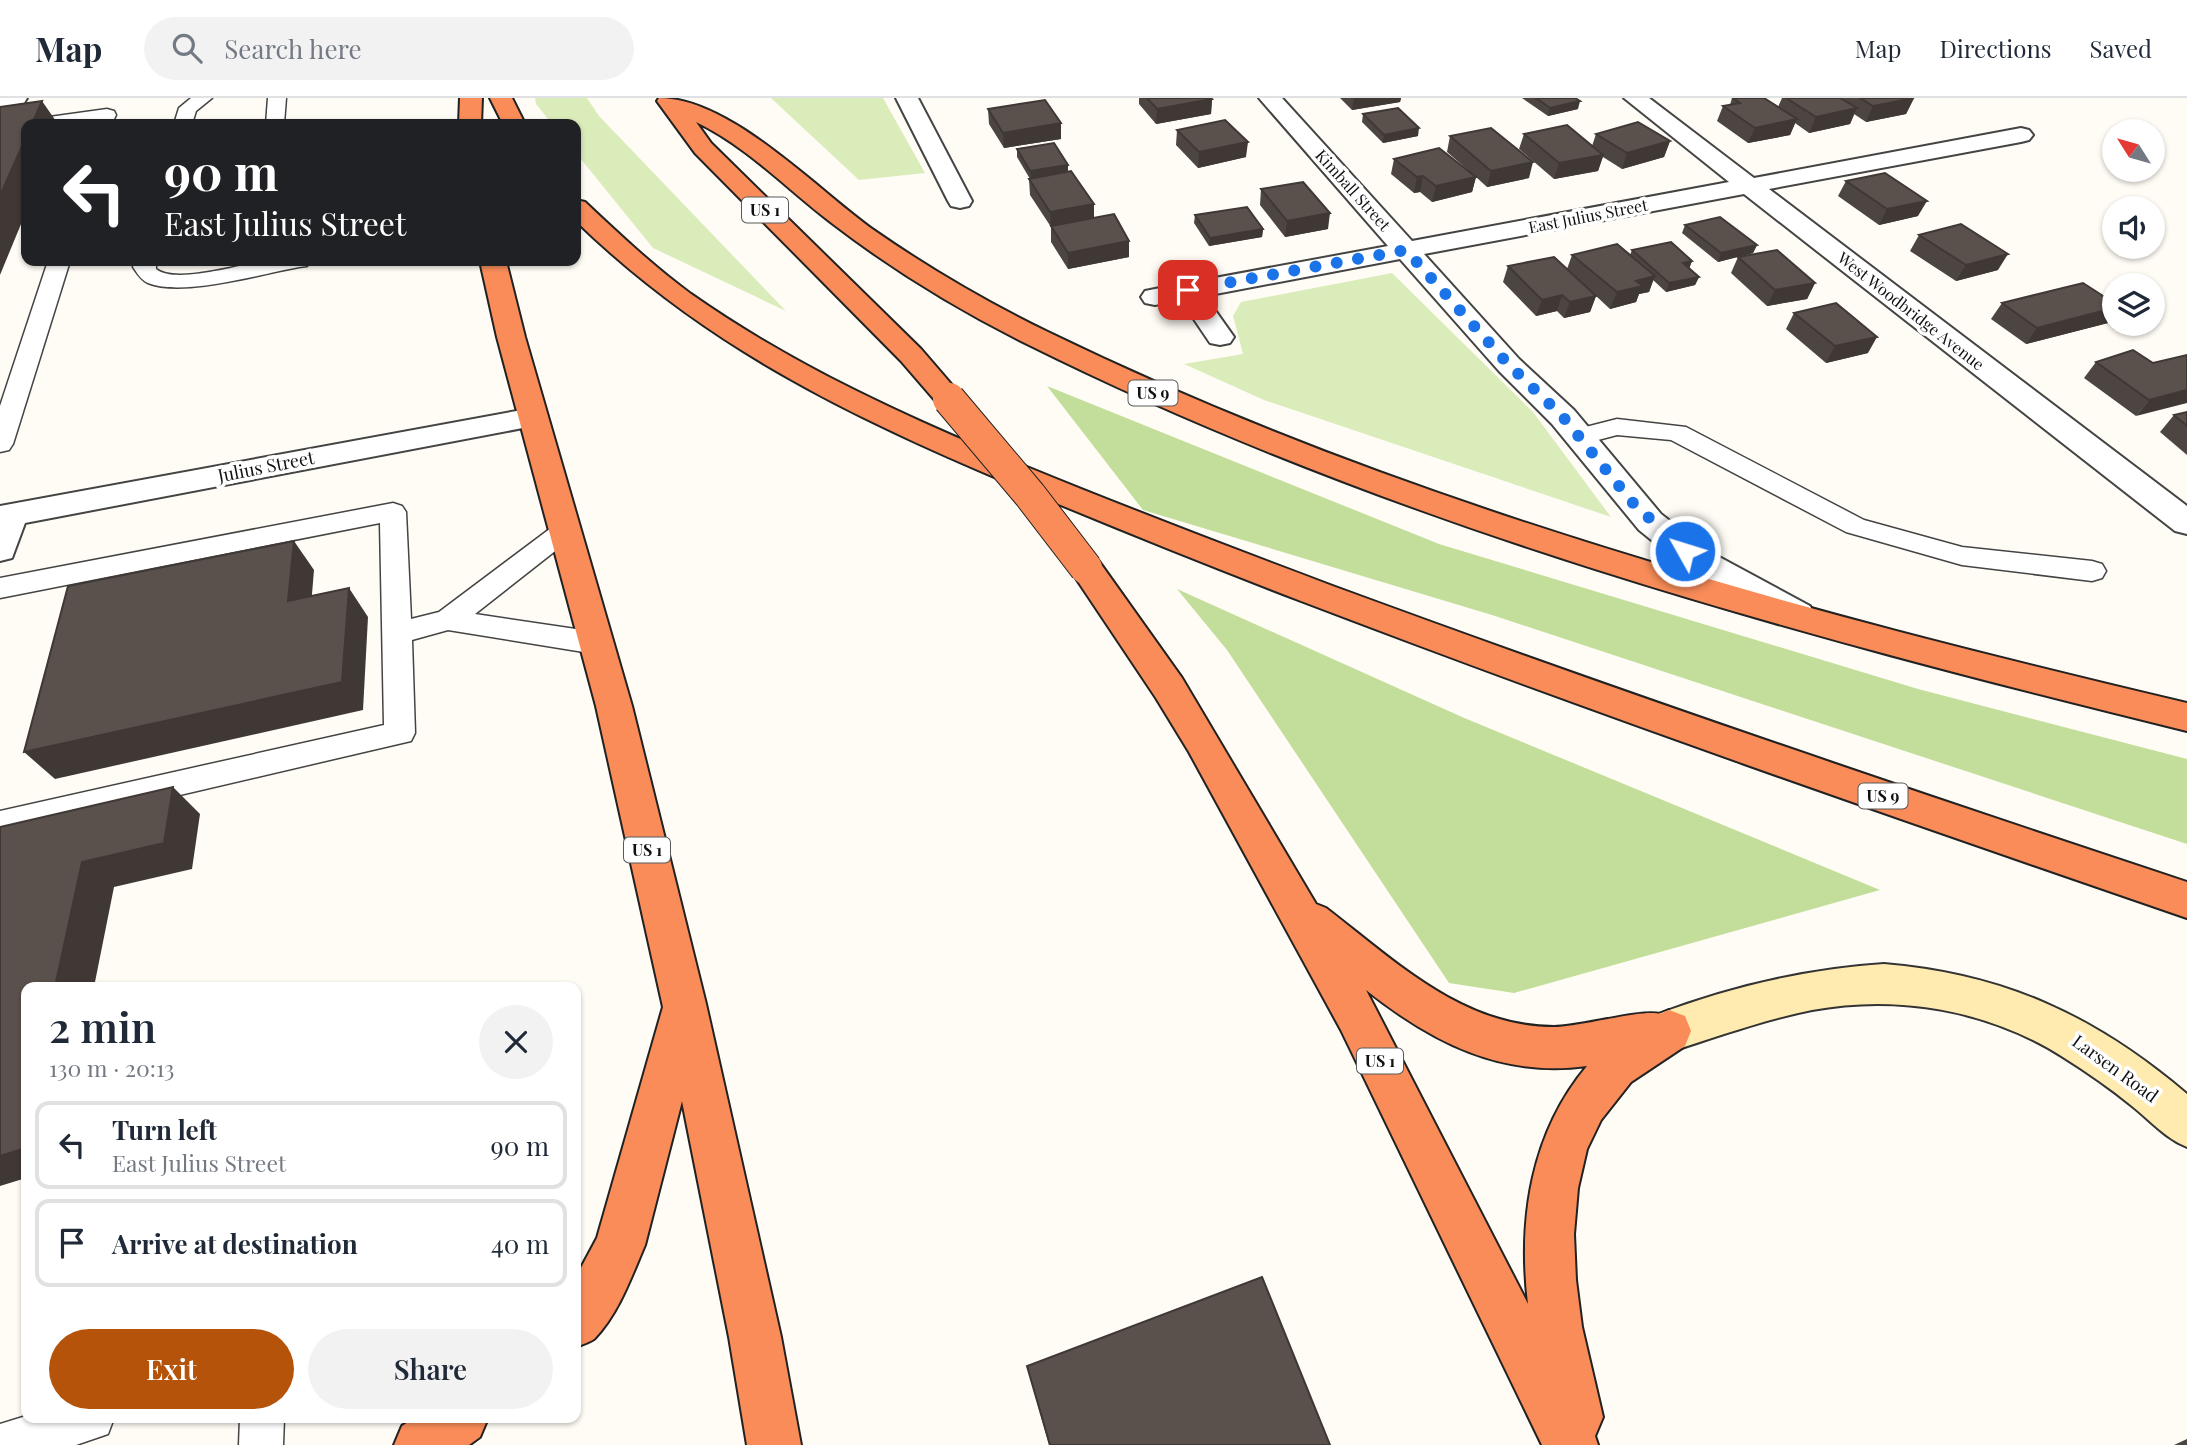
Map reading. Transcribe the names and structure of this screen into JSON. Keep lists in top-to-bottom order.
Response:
{
  "streets": {
    "highway": ["US 1", "US 9"],
    "street": [
      "Kimball Street",
      "East Julius Street",
      "West Woodbridge Avenue",
      "Julius Street",
      "Larsen Road"
    ]
  },
  "crossings": [
    ["Kimball Street", "East Julius Street"],
    ["Kimball Street", "US 9"],
    ["US 1", "US 9"],
    ["US 1", "Julius Street"],
    ["East Julius Street", "West Woodbridge Avenue"]
  ],
  "north": "top left",
  "page": {
    "header": "Map",
    "search": "Search here",
    "nav": ["Map", "Directions", "Saved"],
    "turn": ["90 m", "East Julius Street"],
    "heading": ["2 min", "130 m · 20:13"],
    "list": [
      {
        "name": "Turn left",
        "note": "East Julius Street",
        "value": "90 m"
      },
      {
        "name": "Arrive at destination",
        "value": "40 m"
      }
    ],
    "buttons": ["Exit", "Share"]
  }
}
